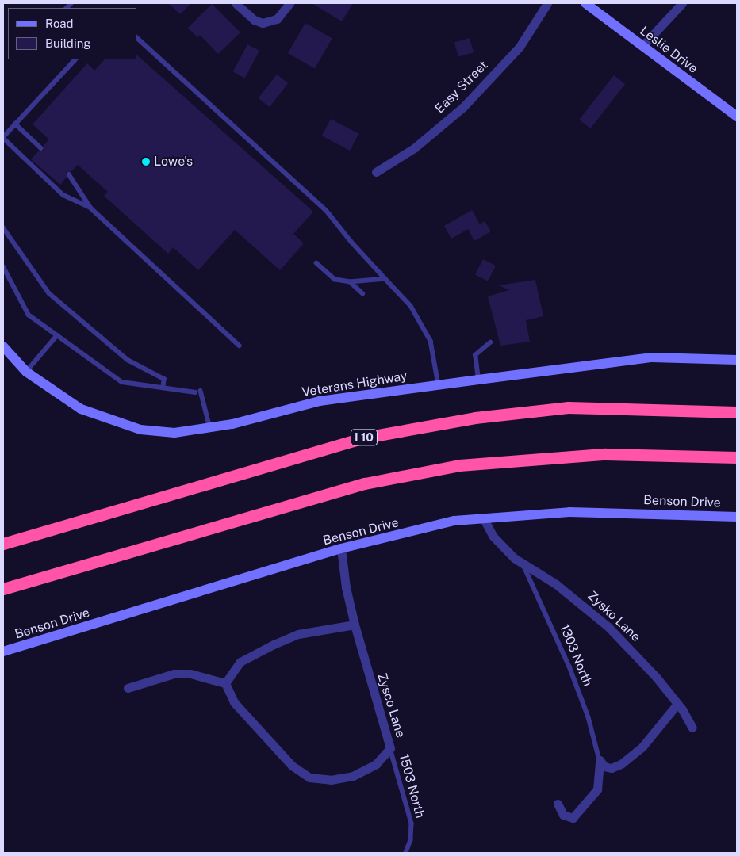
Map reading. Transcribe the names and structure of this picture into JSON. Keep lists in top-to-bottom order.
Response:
{
  "streets": {
    "highway": ["I 10"],
    "street": [
      "Leslie Drive",
      "Easy Street",
      "Veterans Highway",
      "Benson Drive",
      "Zysko Lane",
      "Zysco Lane"
    ],
    "lane": ["1303 North", "1503 North"]
  },
  "crossings": [
    ["Benson Drive", "Zysko Lane"],
    ["Benson Drive", "Zysco Lane"],
    ["Zysko Lane", "1303 North"],
    ["Zysco Lane", "1503 North"]
  ],
  "places": ["Lowe's"],
  "legend": ["Road", "Building"]
}
